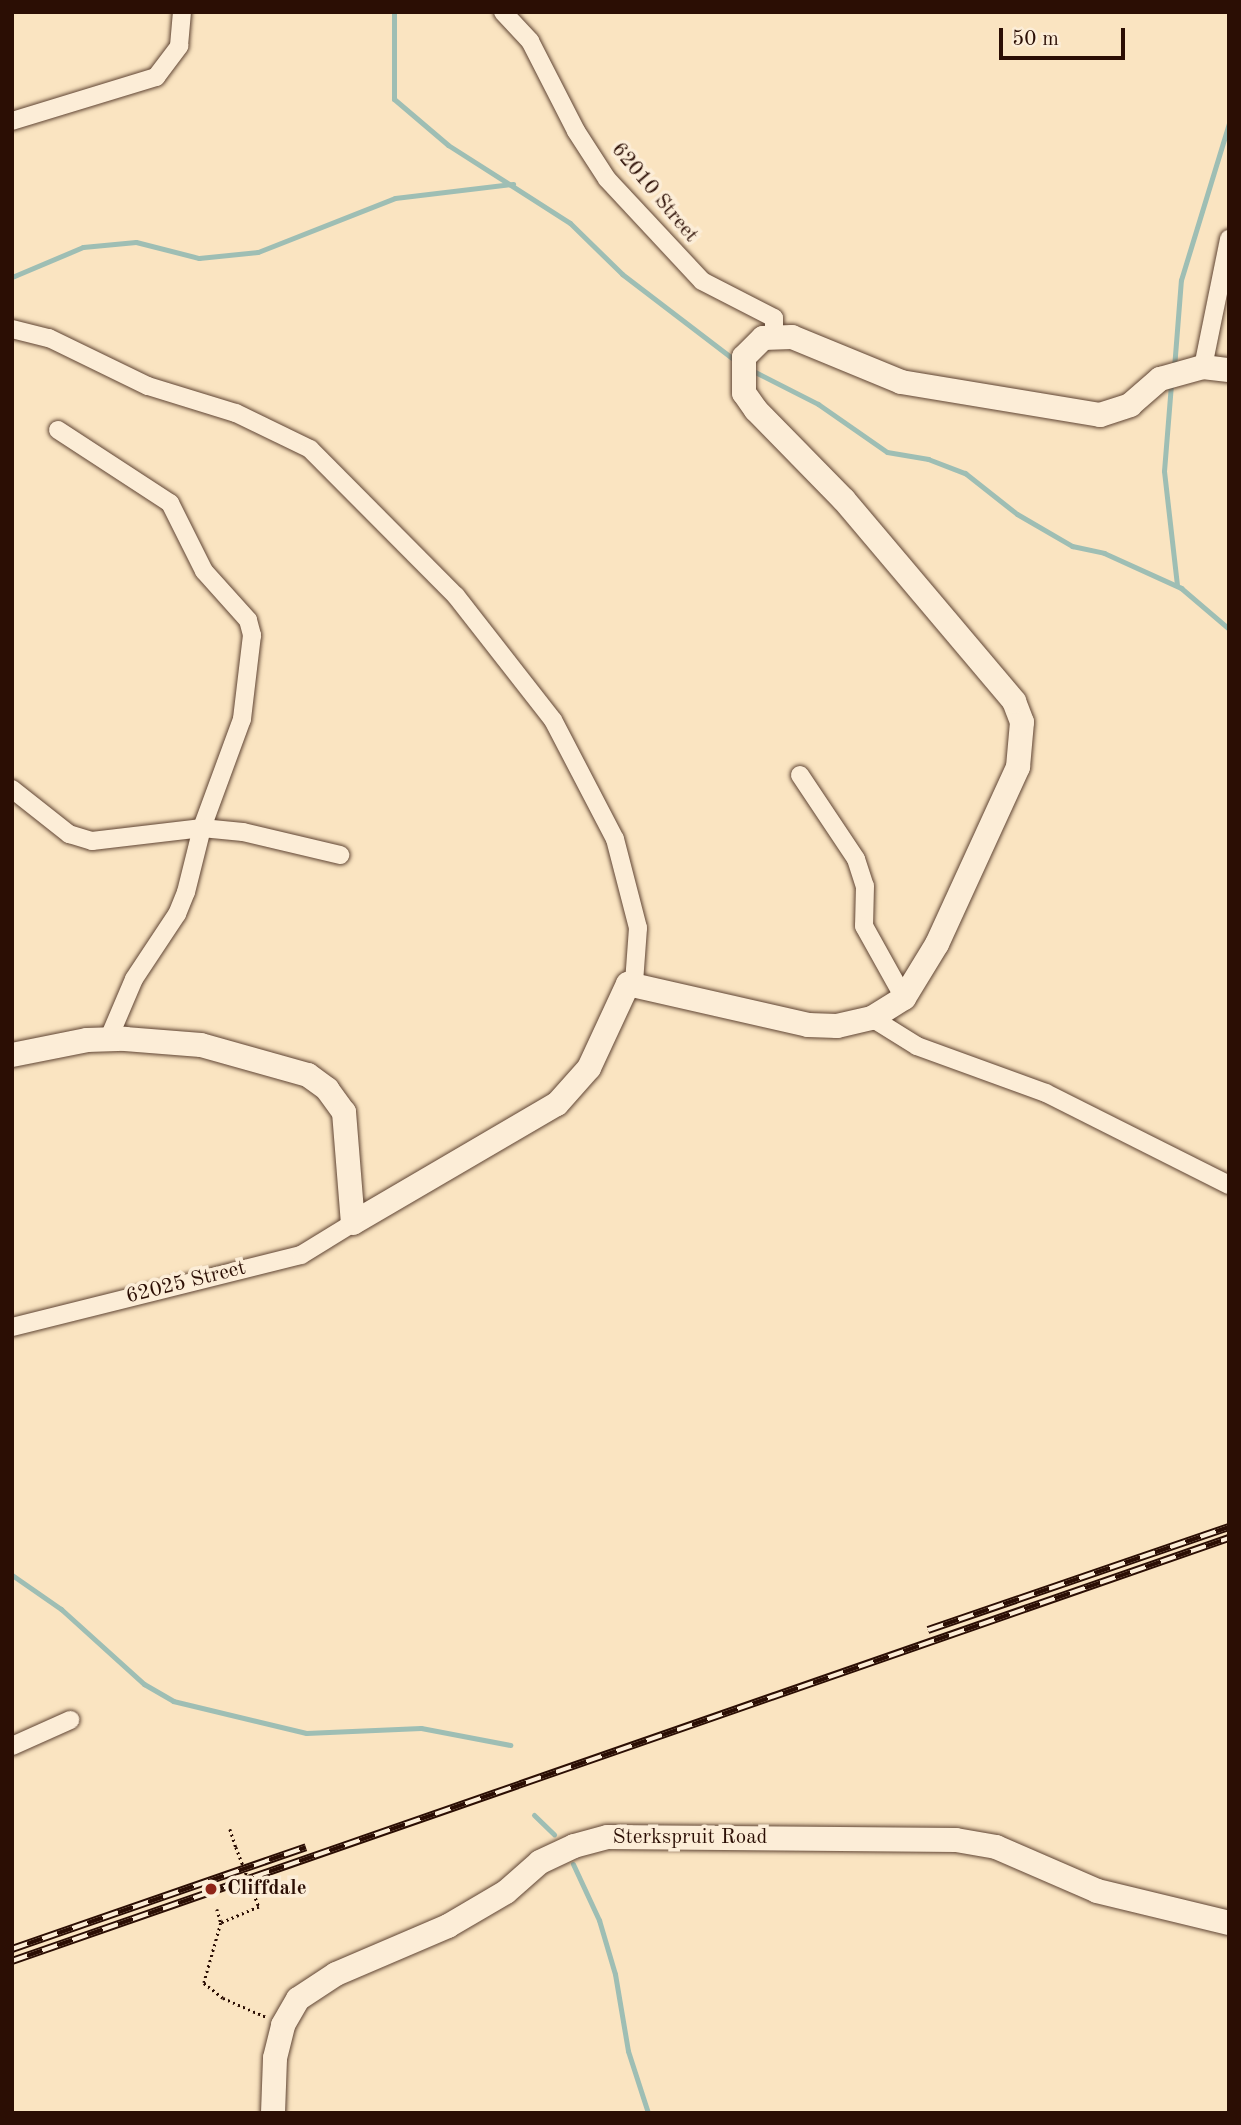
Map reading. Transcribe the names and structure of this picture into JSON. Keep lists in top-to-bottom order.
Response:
{
  "streets": {
    "street": ["62010 Street", "62025 Street", "Sterkspruit Road"]
  },
  "places": ["Cliffdale"],
  "scale_bar": "50 m"
}
